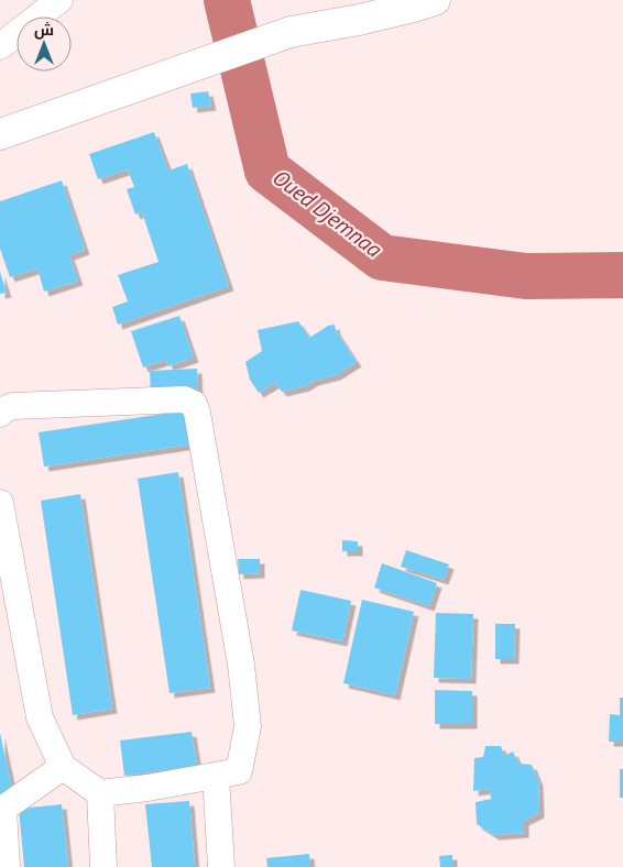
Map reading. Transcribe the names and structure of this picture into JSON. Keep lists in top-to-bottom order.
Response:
{
  "water": ["Oued Djemnaa"],
  "north": "top"
}
